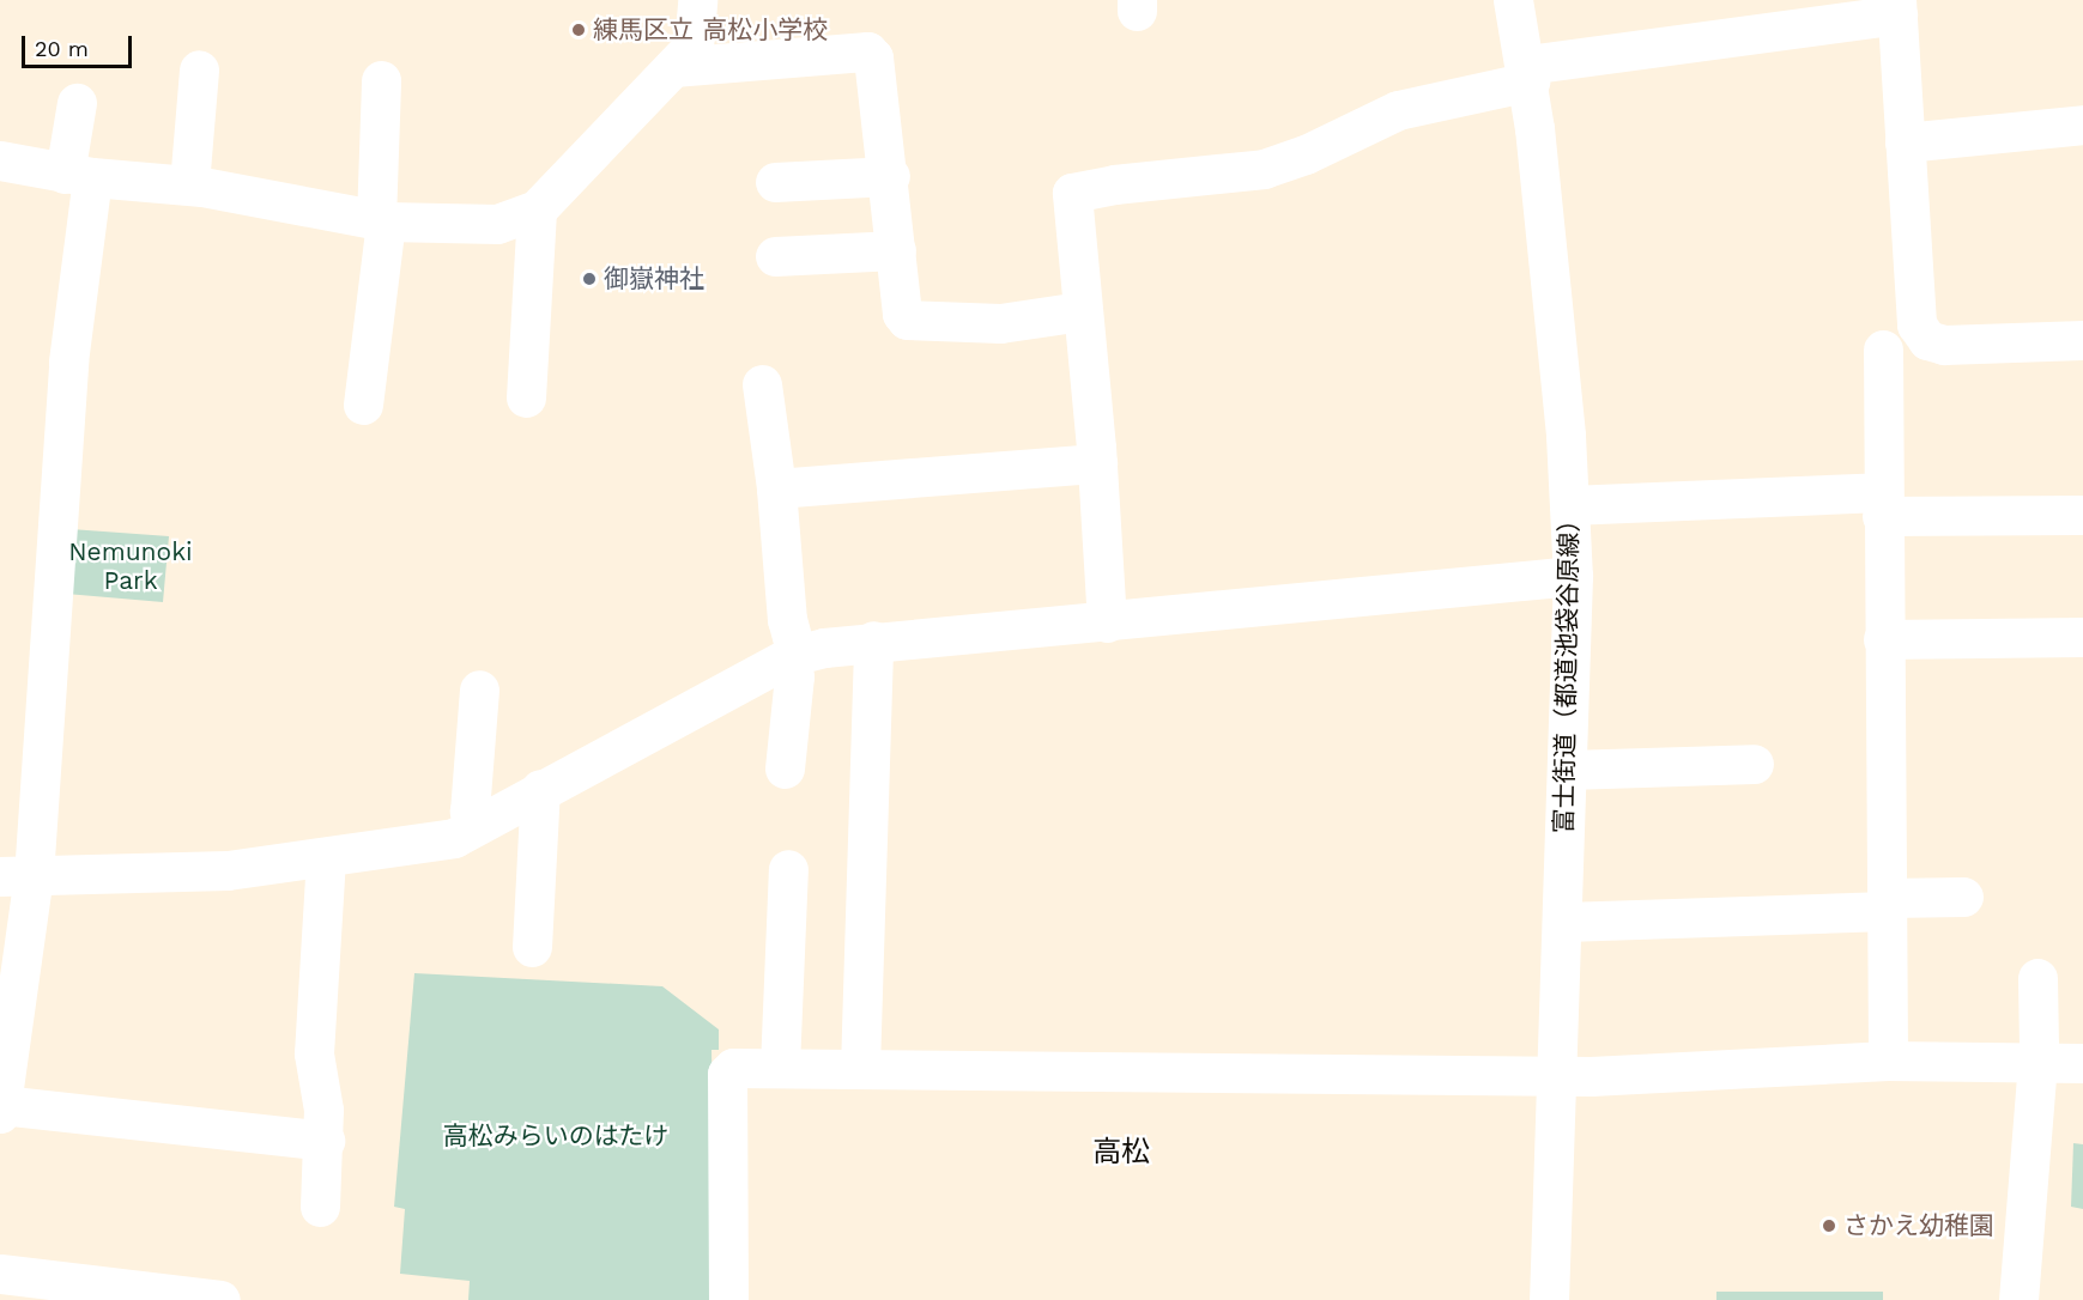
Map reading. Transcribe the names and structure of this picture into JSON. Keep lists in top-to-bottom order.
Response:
{
  "streets": {
    "street": ["富士街道（都道池袋谷原線）"]
  },
  "districts": ["高松"],
  "parks": ["Nemunoki Park", "高松みらいのはたけ"],
  "places": ["練馬区立 高松小学校", "御嶽神社", "さかえ幼稚園"],
  "scale_bar": "20 m"
}
